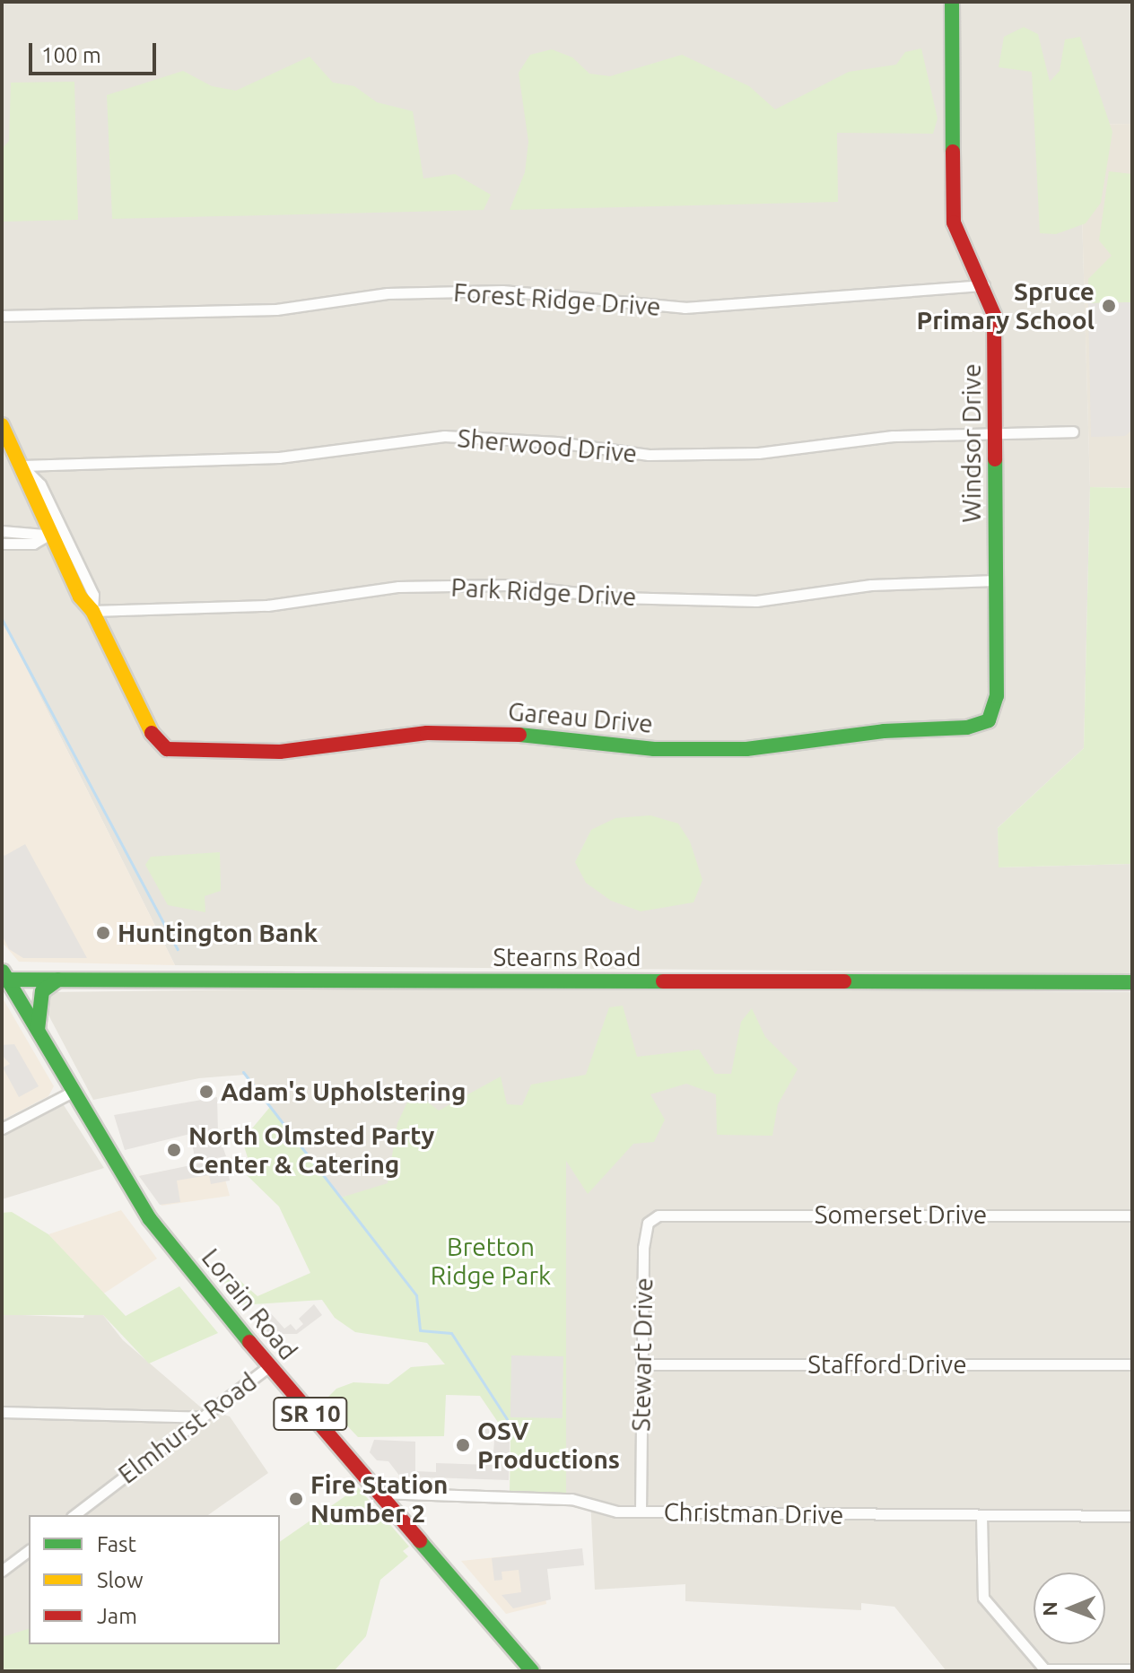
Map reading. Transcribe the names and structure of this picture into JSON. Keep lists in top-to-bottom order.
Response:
{
  "streets": {
    "main road": [
      "Windsor Drive",
      "Gareau Drive",
      "Stearns Road",
      "Lorain Road",
      "SR 10"
    ],
    "street": [
      "Forest Ridge Drive",
      "Sherwood Drive",
      "Park Ridge Drive",
      "Somerset Drive",
      "Stewart Drive",
      "Stafford Drive",
      "Elmhurst Road",
      "Christman Drive"
    ]
  },
  "crossings": [
    ["Forest Ridge Drive", "Windsor Drive"],
    ["Windsor Drive", "Sherwood Drive"],
    ["Windsor Drive", "Park Ridge Drive"],
    ["Windsor Drive", "Gareau Drive"],
    ["Park Ridge Drive", "Gareau Drive"],
    ["Stearns Road", "Lorain Road"],
    ["Somerset Drive", "Stewart Drive"],
    ["Lorain Road", "Elmhurst Road"],
    ["Lorain Road", "Christman Drive"],
    ["Stewart Drive", "Stafford Drive"],
    ["Stewart Drive", "Christman Drive"]
  ],
  "parks": ["Bretton Ridge Park"],
  "places": [
    "Spruce Primary School",
    "Huntington Bank",
    "Adam's Upholstering",
    "North Olmsted Party Center & Catering",
    "OSV Productions",
    "Fire Station Number 2"
  ],
  "legend": ["Fast", "Slow", "Jam"],
  "scale_bar": "100 m",
  "north": "left"
}
